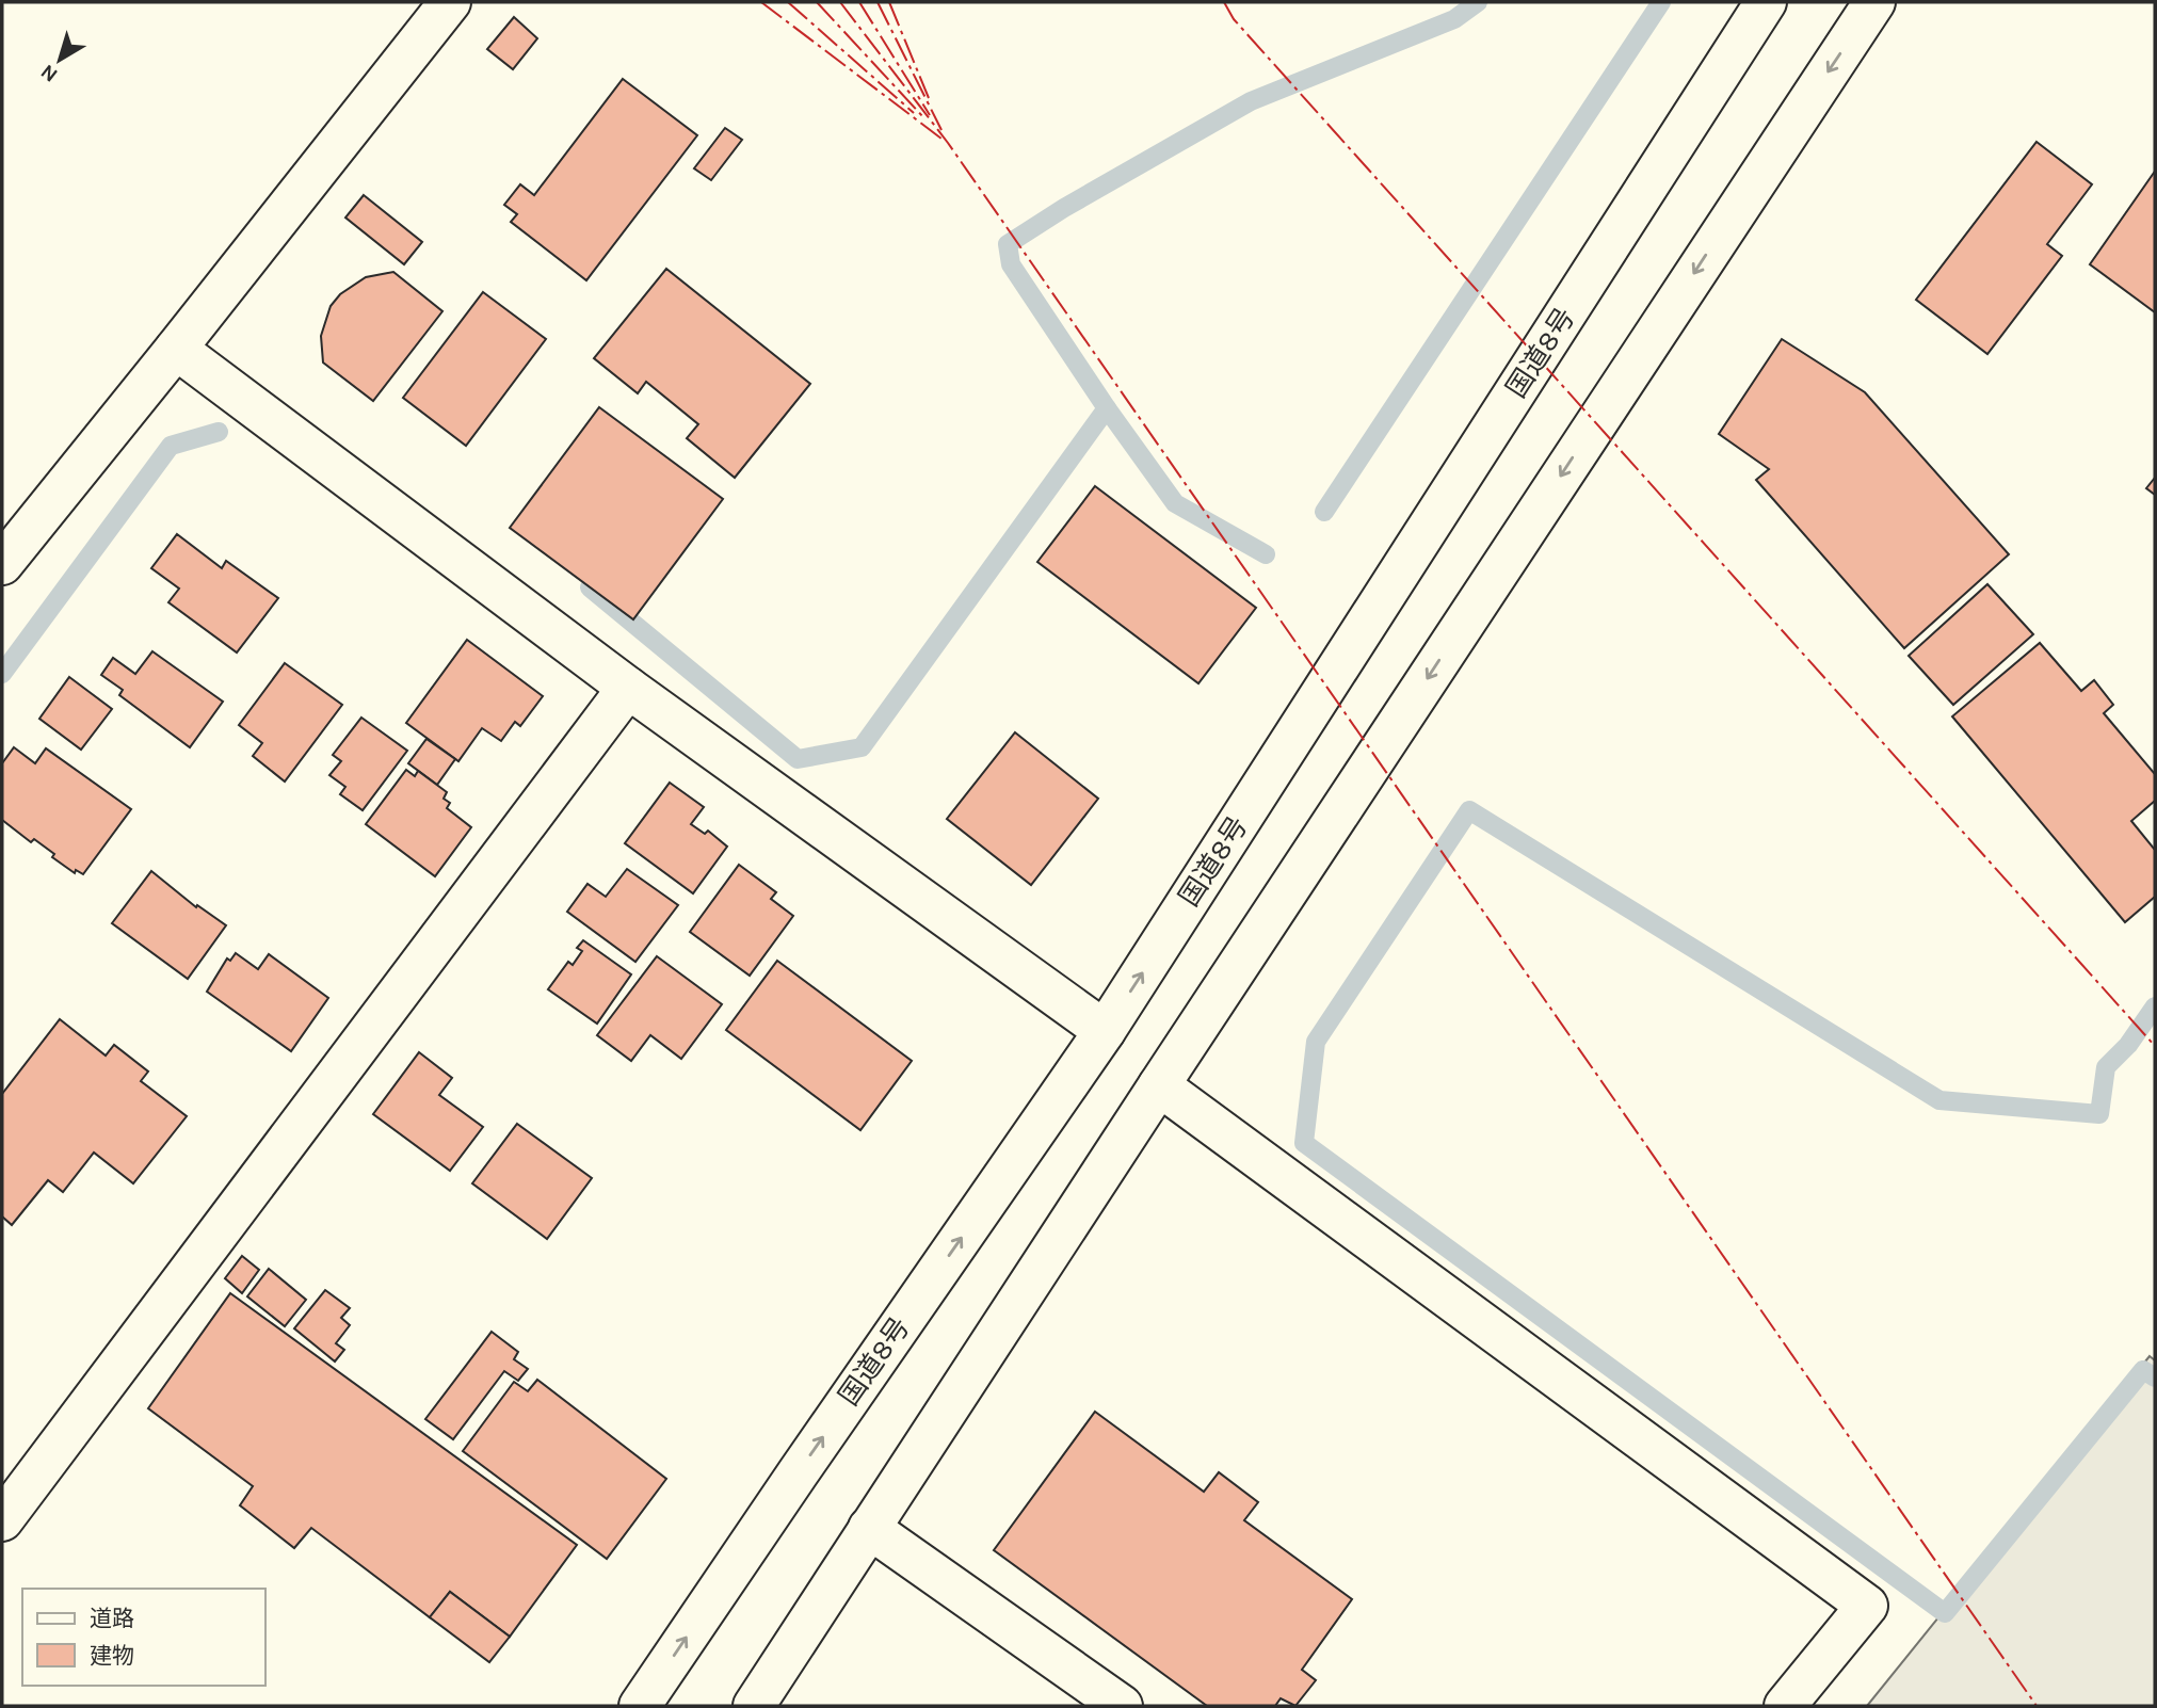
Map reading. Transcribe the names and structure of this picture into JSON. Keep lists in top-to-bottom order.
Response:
{
  "streets": {
    "main road": ["国道8号"]
  },
  "legend": ["道路", "建物"],
  "north": "bottom left"
}
